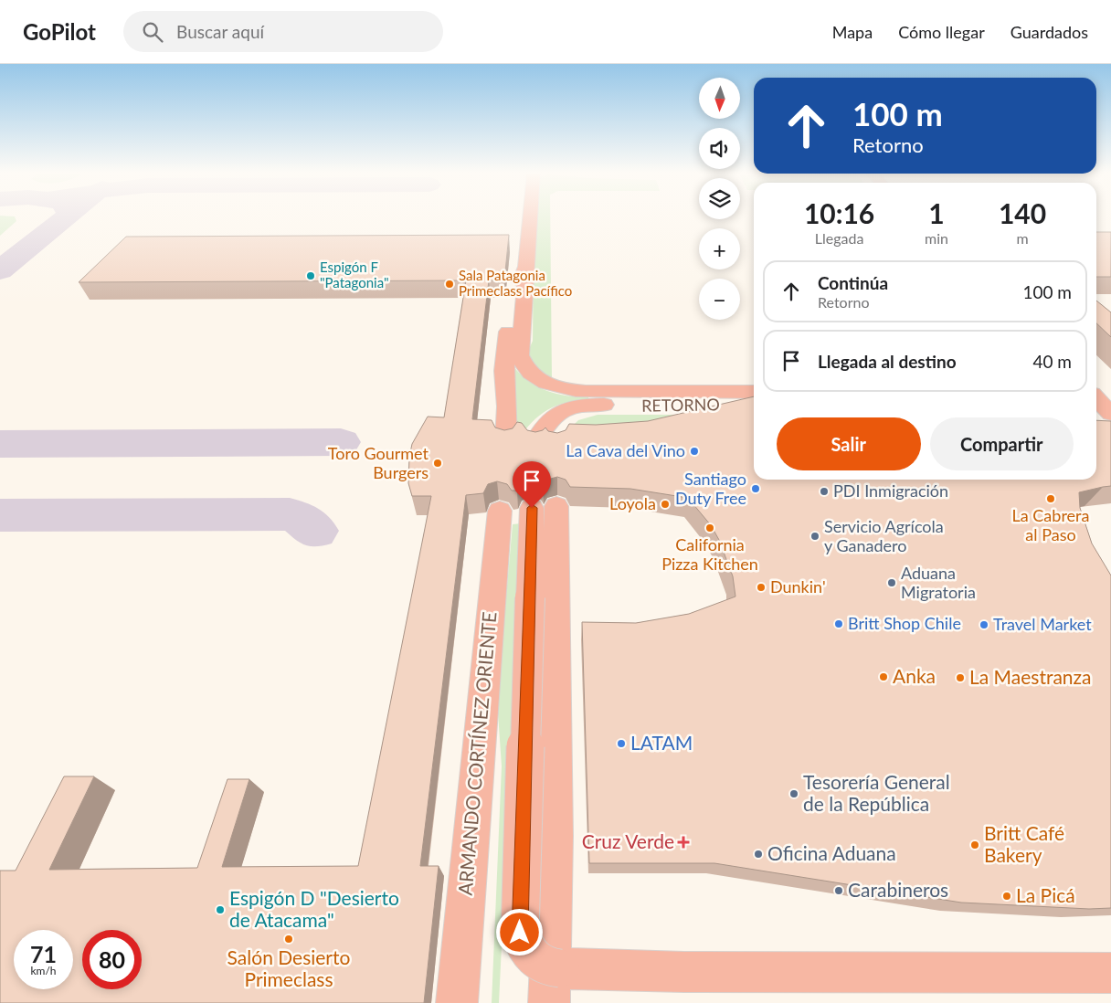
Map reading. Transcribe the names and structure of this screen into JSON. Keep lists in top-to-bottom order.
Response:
{
  "streets": {
    "highway": ["RETORNO", "ARMANDO CORTÍNEZ ORIENTE"]
  },
  "places": {
    "other": [
      "Espigón F \"Patagonia\"",
      "Sala Patagonia Primeclass Pacífico",
      "La Cava del Vino",
      "Toro Gourmet Burgers",
      "Santiago Duty Free",
      "PDI Inmigración",
      "La Cabrera al Paso",
      "Loyola",
      "California Pizza Kitchen",
      "Servicio Agrícola y Ganadero",
      "Aduana Migratoria",
      "Dunkin'",
      "Britt Shop Chile",
      "Travel Market",
      "Anka",
      "La Maestranza",
      "LATAM",
      "Tesorería General de la República",
      "Britt Café Bakery",
      "Oficina Aduana",
      "Carabineros",
      "La Picá",
      "Espigón D \"Desierto de Atacama\"",
      "Salón Desierto Primeclass"
    ],
    "health": ["Cruz Verde"]
  },
  "north": "bottom",
  "page": {
    "header": "GoPilot",
    "search": "Buscar aquí",
    "nav": ["Mapa", "Cómo llegar", "Guardados"],
    "map_buttons": ["+", "−"],
    "turn": ["100 m", "Retorno"],
    "eta": [
      "10:16",
      "Llegada",
      "1",
      "min",
      "140",
      "m"
    ],
    "list": [
      {
        "name": "Continúa",
        "note": "Retorno",
        "value": "100 m"
      },
      {
        "name": "Llegada al destino",
        "value": "40 m"
      }
    ],
    "buttons": ["Salir", "Compartir"],
    "speed": "71 km/h",
    "limit": "80"
  }
}
